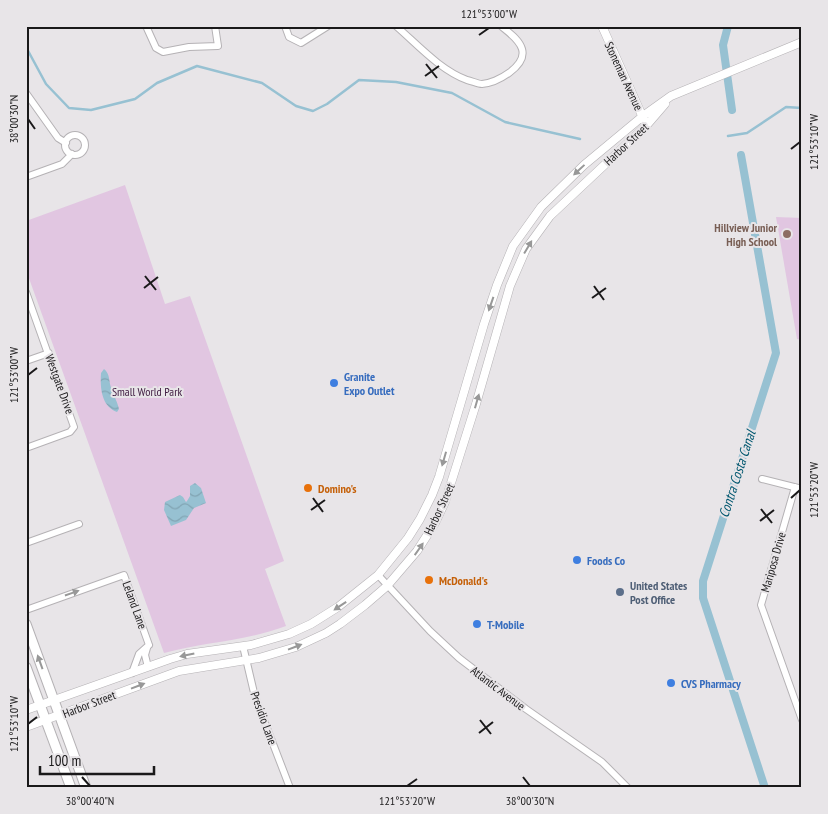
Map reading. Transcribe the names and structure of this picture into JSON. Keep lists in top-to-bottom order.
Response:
{
  "streets": {
    "street": [
      "Stoneman Avenue",
      "Harbor Street",
      "Westgate Drive",
      "Mariposa Drive",
      "Leland Lane",
      "Atlantic Avenue",
      "Presidio Lane"
    ]
  },
  "crossings": [
    ["Stoneman Avenue", "Harbor Street"],
    ["Harbor Street", "Leland Lane"],
    ["Harbor Street", "Atlantic Avenue"],
    ["Harbor Street", "Presidio Lane"]
  ],
  "water": ["Contra Costa Canal"],
  "parks": ["Small World Park"],
  "places": [
    "Hillview Junior High School",
    "Granite Expo Outlet",
    "Domino's",
    "Foods Co",
    "McDonald's",
    "United States Post Office",
    "T-Mobile",
    "CVS Pharmacy"
  ],
  "scale_bar": "100 m",
  "coordinates": [
    "121°53'00\"W",
    "38°00'30\"N",
    "121°53'10\"W",
    "121°53'20\"W",
    "38°00'40\"N"
  ]
}
